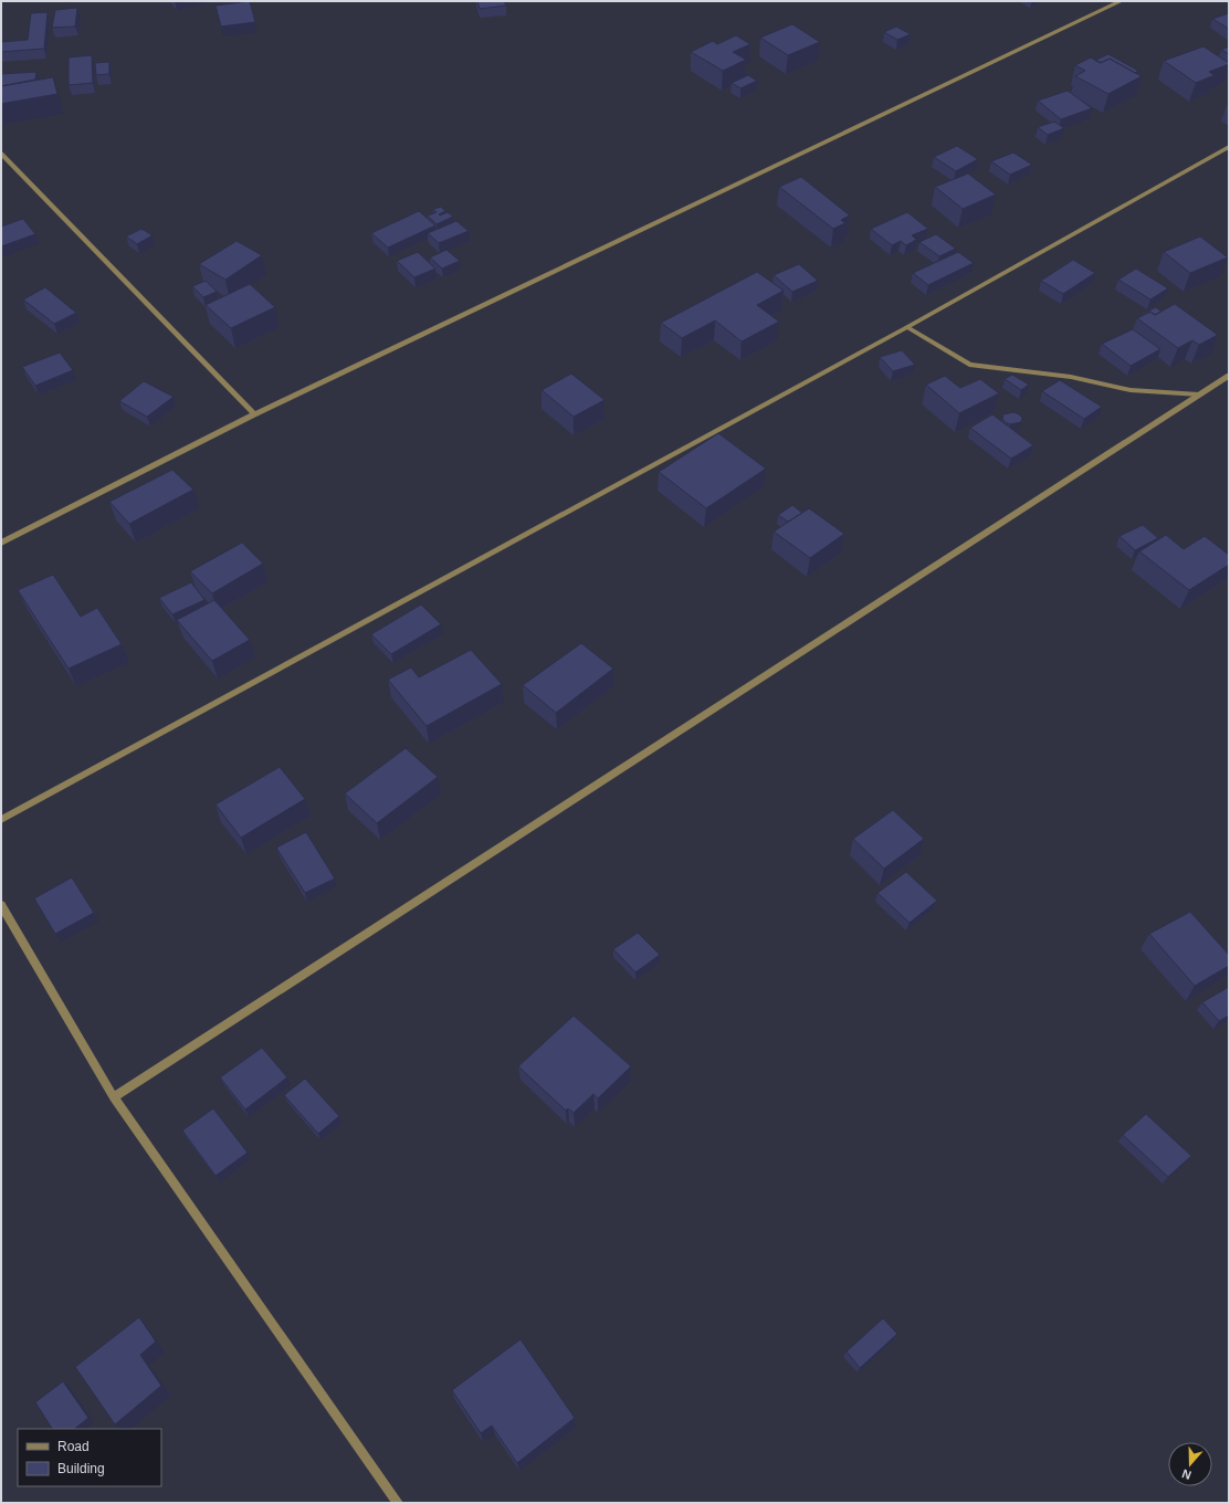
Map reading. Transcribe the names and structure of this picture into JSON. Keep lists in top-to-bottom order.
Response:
{
  "legend": ["Road", "Building"],
  "north": "bottom"
}
